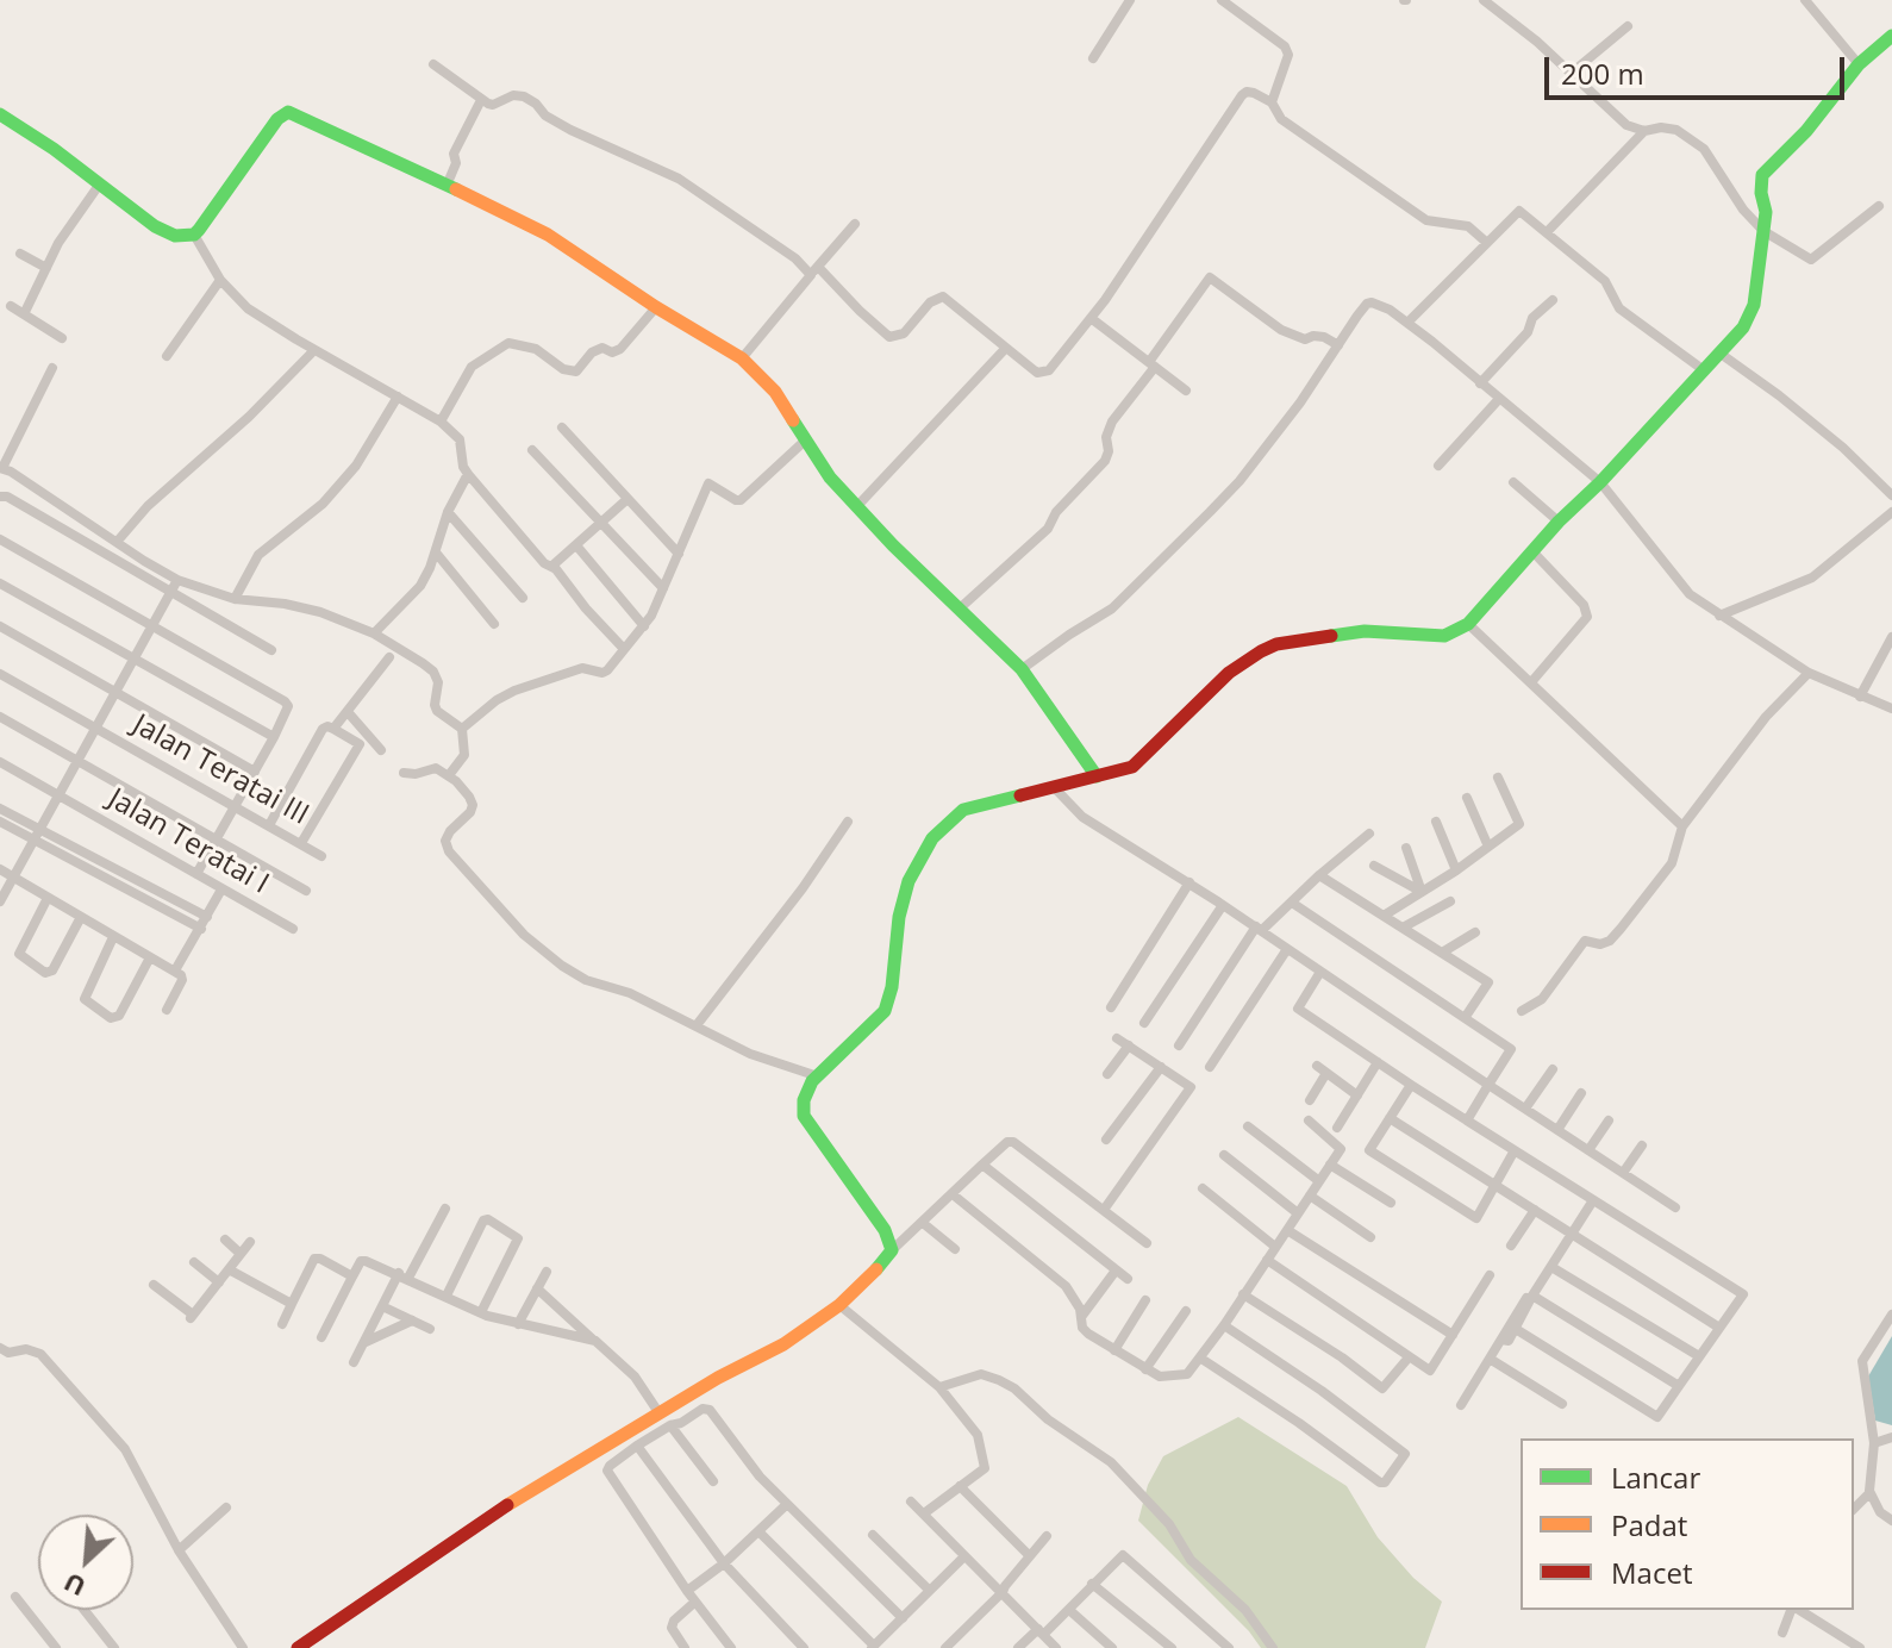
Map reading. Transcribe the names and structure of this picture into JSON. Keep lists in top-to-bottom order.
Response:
{
  "streets": {
    "street": ["Jalan Teratai III", "Jalan Teratai I"]
  },
  "legend": ["Lancar", "Padat", "Macet"],
  "scale_bar": "200 m",
  "north": "bottom left"
}
